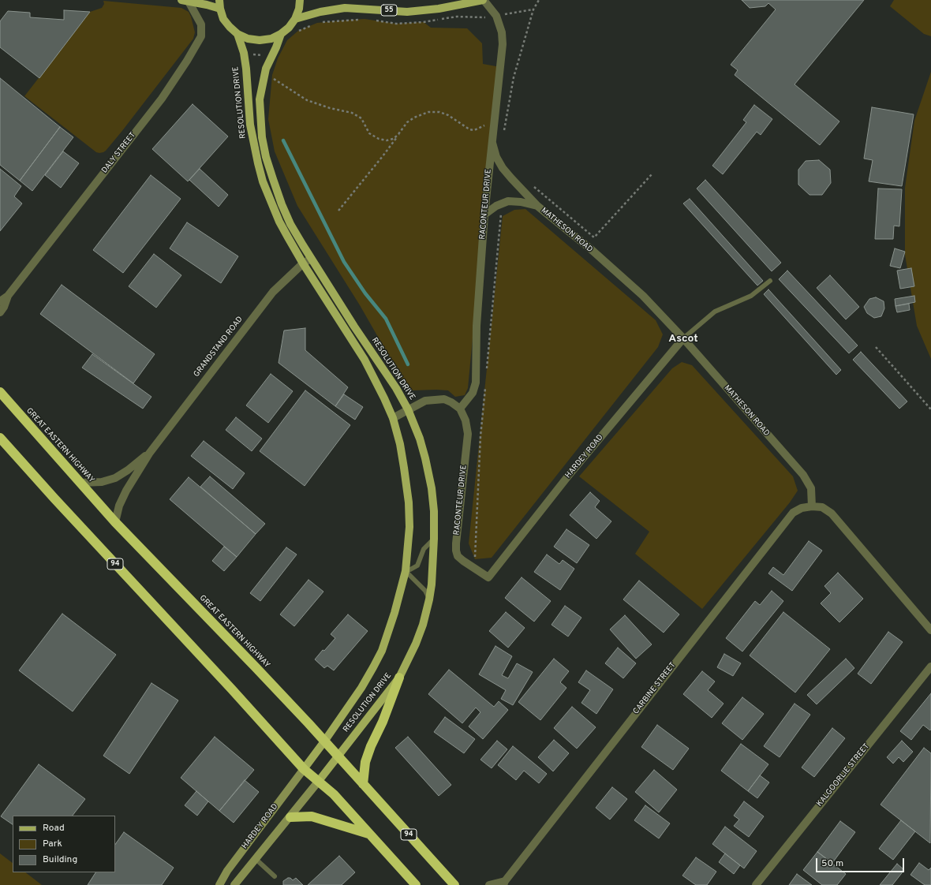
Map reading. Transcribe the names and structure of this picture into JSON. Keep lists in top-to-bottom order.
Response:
{
  "streets": {
    "highway": ["GREAT EASTERN HIGHWAY", "94"],
    "main road": ["55", "RESOLUTION DRIVE", "HARDEY ROAD"],
    "street": [
      "DALY STREET",
      "RACONTEUR DRIVE",
      "MATHESON ROAD",
      "GRANDSTAND ROAD",
      "CARBINE STREET",
      "KALGOORLIE STREET"
    ]
  },
  "crossings": [
    ["55", "RACONTEUR DRIVE"],
    ["RESOLUTION DRIVE", "GRANDSTAND ROAD"],
    ["RESOLUTION DRIVE", "GREAT EASTERN HIGHWAY"],
    ["RESOLUTION DRIVE", "HARDEY ROAD"],
    ["RESOLUTION DRIVE", "94"],
    ["RACONTEUR DRIVE", "MATHESON ROAD"],
    ["RACONTEUR DRIVE", "HARDEY ROAD"],
    ["MATHESON ROAD", "HARDEY ROAD"],
    ["MATHESON ROAD", "CARBINE STREET"],
    ["GRANDSTAND ROAD", "GREAT EASTERN HIGHWAY"],
    ["HARDEY ROAD", "94"]
  ],
  "districts": ["Ascot"],
  "legend": ["Road", "Park", "Building"],
  "scale_bar": "50 m"
}
